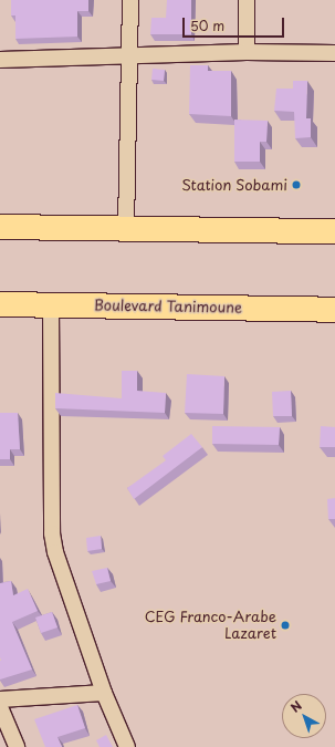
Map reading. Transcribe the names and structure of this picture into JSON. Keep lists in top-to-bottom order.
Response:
{
  "streets": {
    "main road": ["Boulevard Tanimoune"]
  },
  "places": ["Station Sobami", "CEG Franco-Arabe Lazaret"],
  "scale_bar": "50 m",
  "north": "top left"
}
